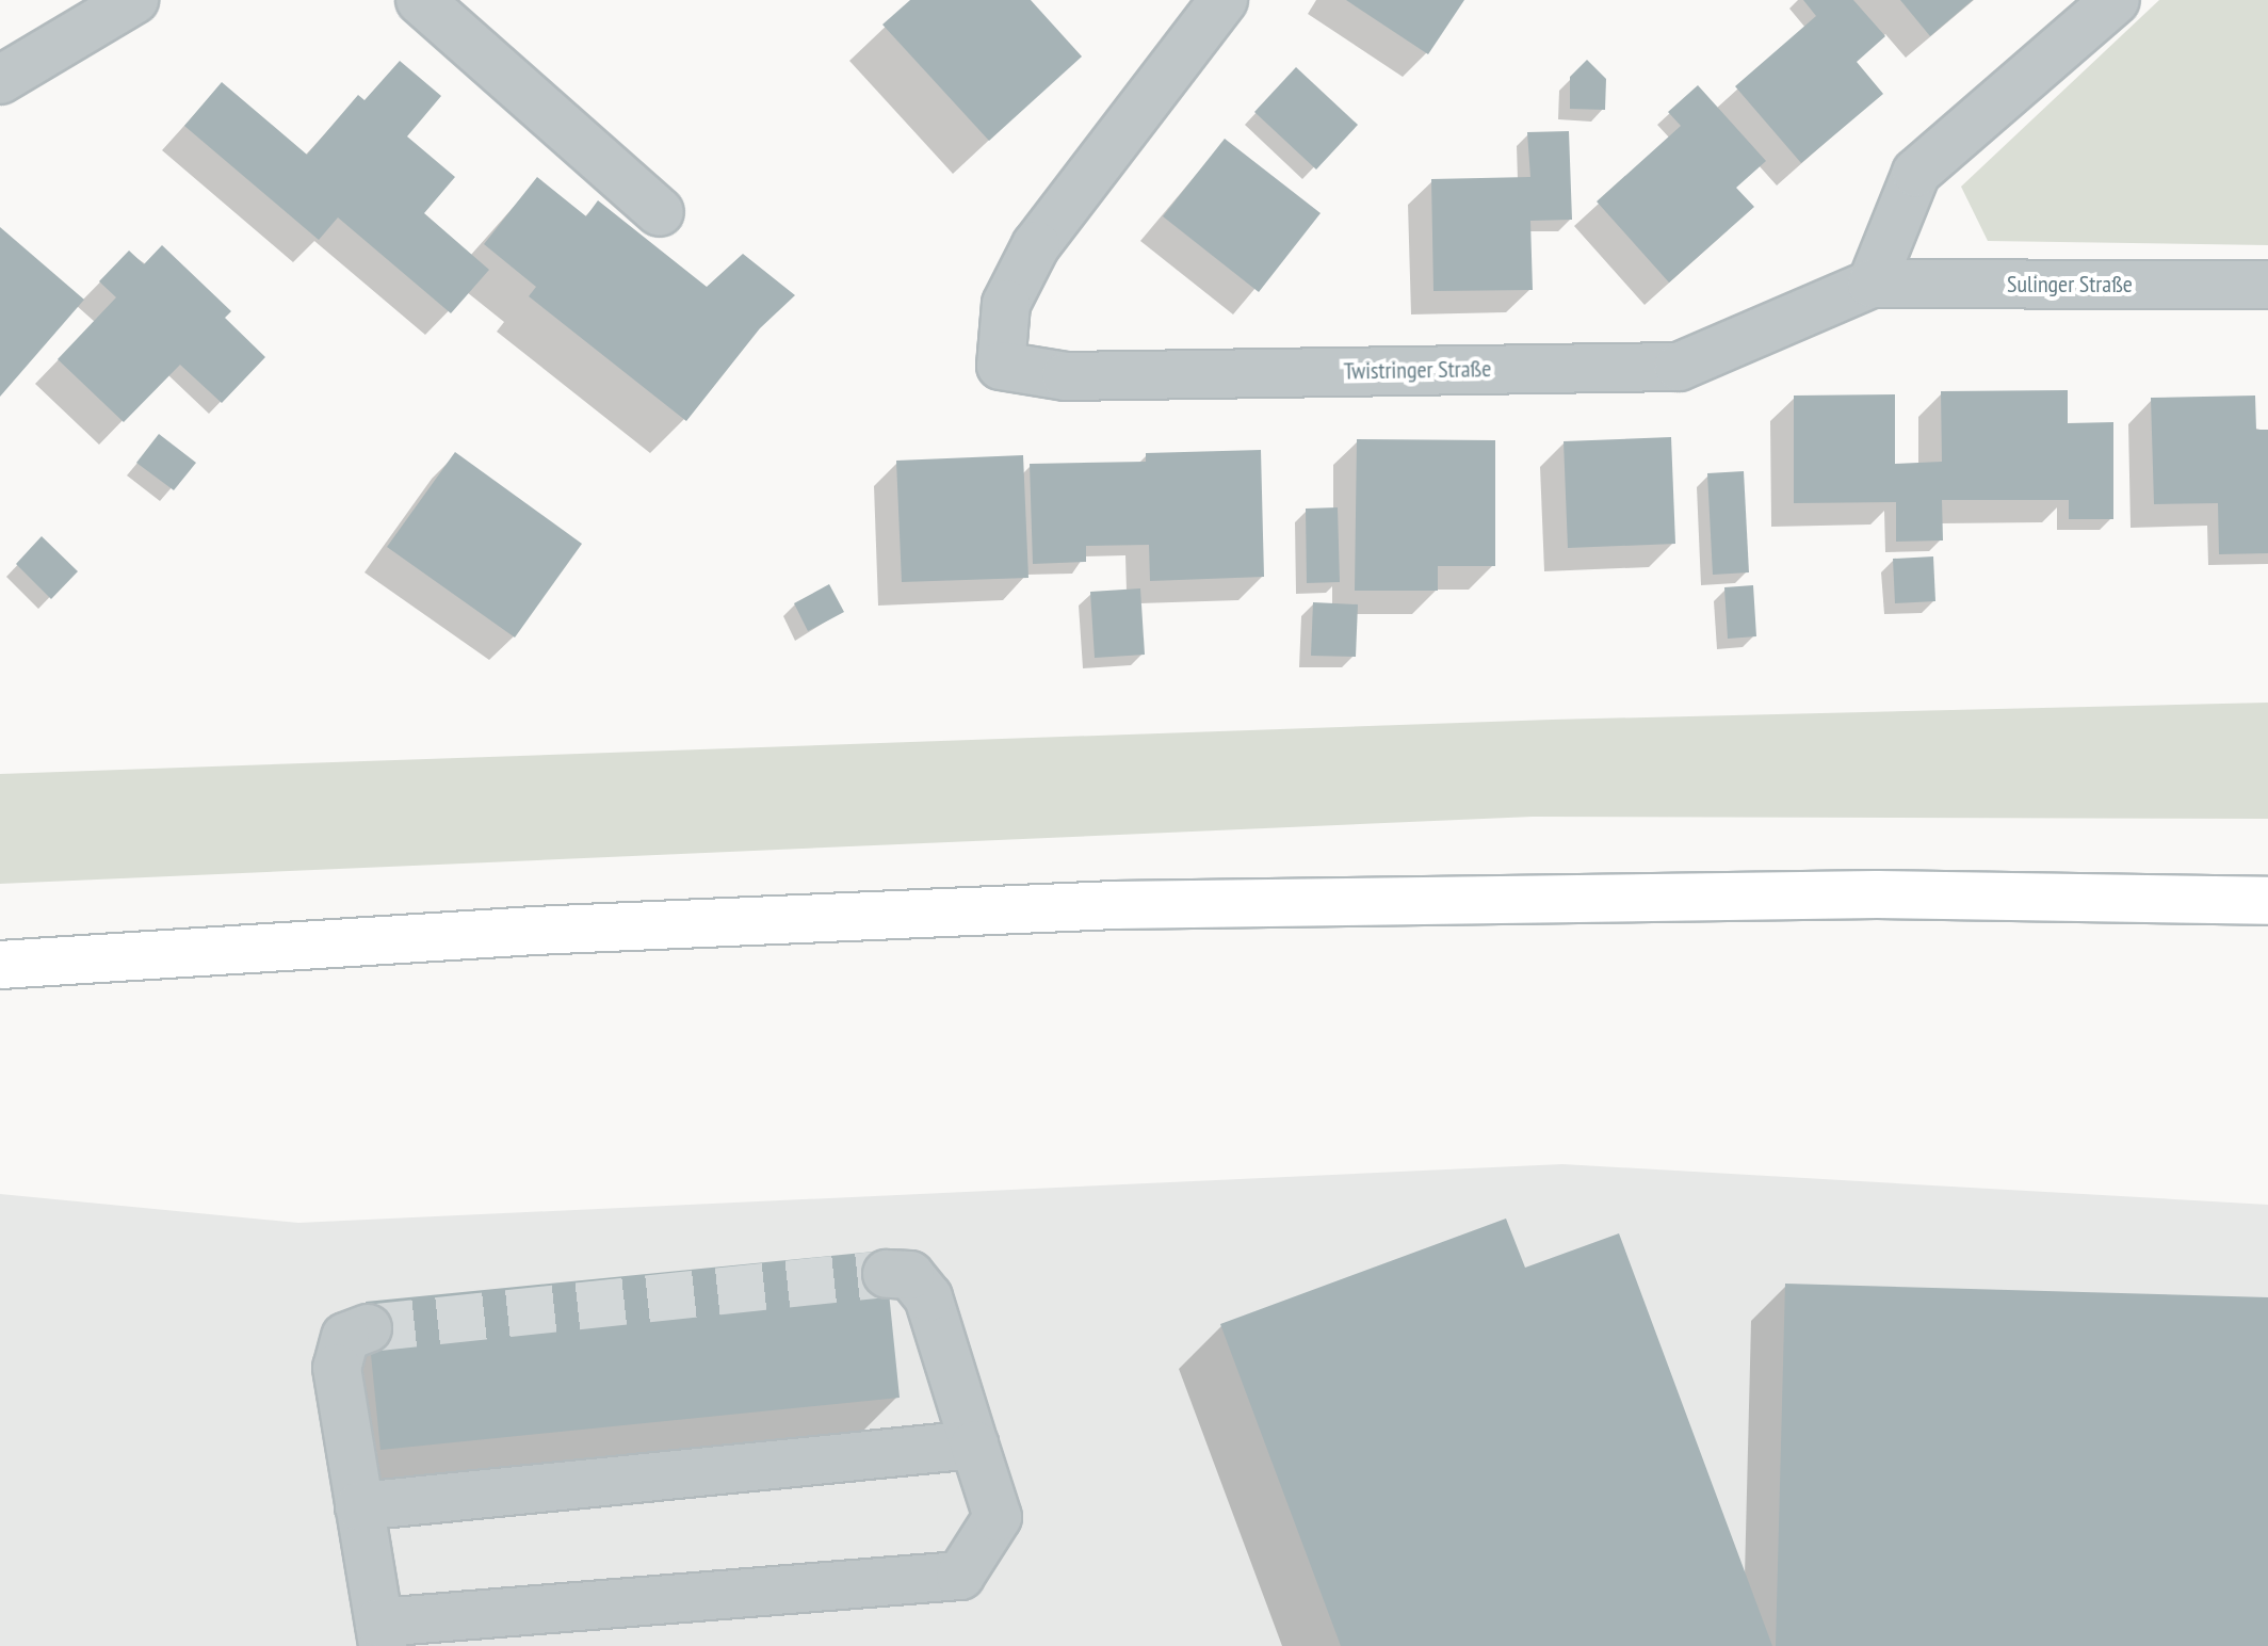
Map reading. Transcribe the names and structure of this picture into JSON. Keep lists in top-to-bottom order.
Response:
{
  "streets": {
    "street": ["Sulinger Straße", "Twistringer Straße"]
  },
  "crossings": [
    ["Sulinger Straße", "Twistringer Straße"]
  ]
}
